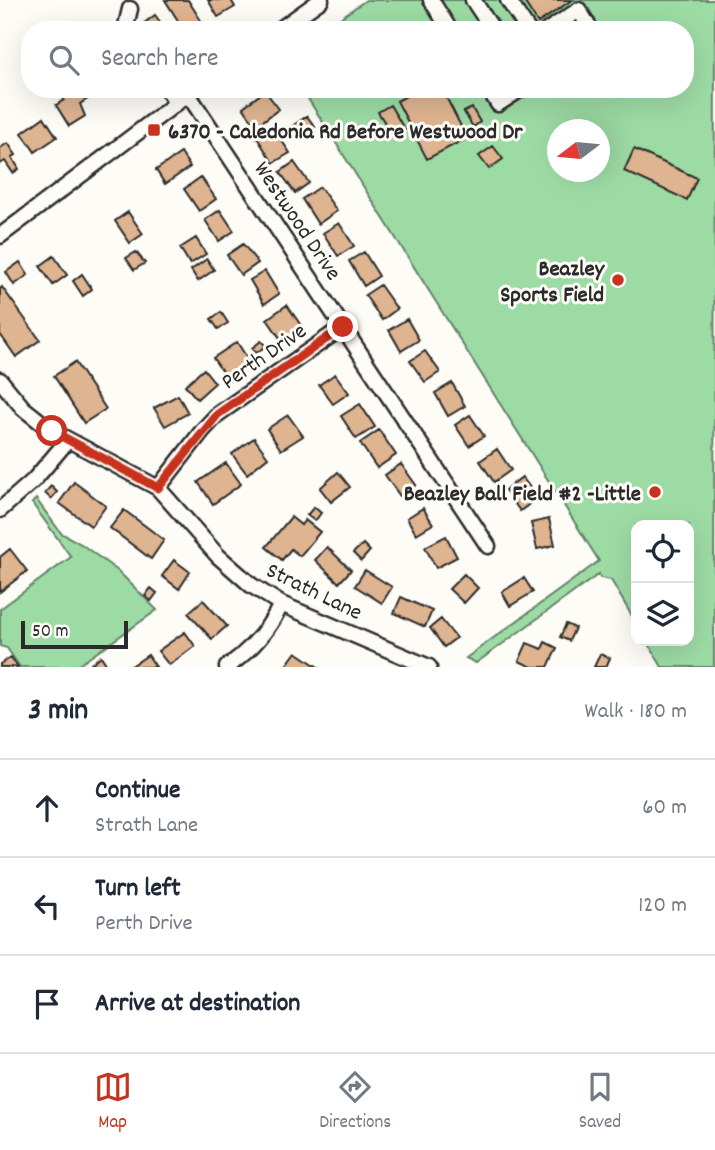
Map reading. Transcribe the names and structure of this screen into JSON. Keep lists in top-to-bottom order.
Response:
{
  "streets": {
    "street": ["Westwood Drive", "Perth Drive", "Strath Lane"]
  },
  "crossings": [
    ["Westwood Drive", "Perth Drive"],
    ["Perth Drive", "Strath Lane"]
  ],
  "places": {
    "transit": ["6370 - Caledonia Rd Before Westwood Dr"],
    "other": ["Beazley Sports Field", "Beazley Ball Field #2 -Little"]
  },
  "scale_bar": "50 m",
  "north": "left",
  "page": {
    "search": "Search here",
    "scale": "50 m",
    "heading": ["3 min", "Walk · 180 m"],
    "list": [
      ["Continue", "Strath Lane", "60 m"],
      ["Turn left", "Perth Drive", "120 m"],
      "Arrive at destination"
    ],
    "nav": ["Map", "Directions", "Saved"]
  }
}
